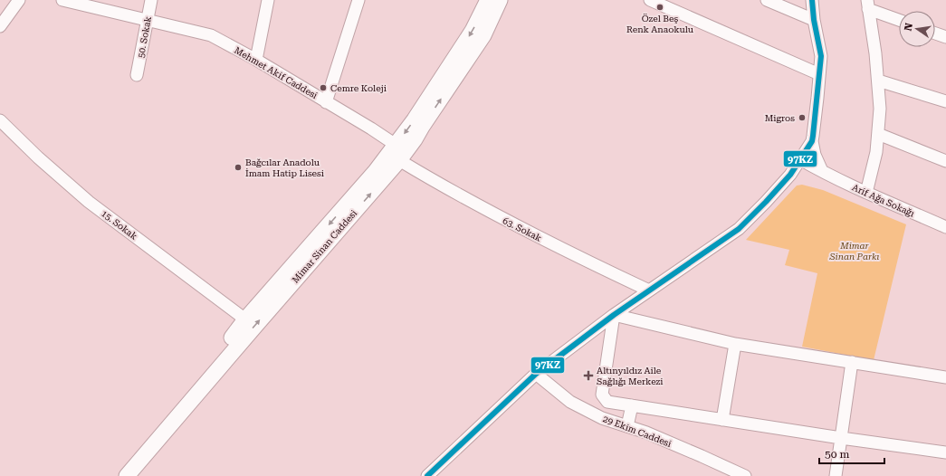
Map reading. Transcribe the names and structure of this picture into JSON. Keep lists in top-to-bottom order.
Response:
{
  "streets": {
    "main road": ["Mimar Sinan Caddesi"],
    "street": [
      "50. Sokak",
      "Mehmet Akif Caddesi",
      "Arif Ağa Sokağı",
      "15. Sokak",
      "63. Sokak",
      "29 Ekim Caddesi"
    ]
  },
  "crossings": [
    ["50. Sokak", "Mehmet Akif Caddesi"],
    ["Mehmet Akif Caddesi", "Mimar Sinan Caddesi"],
    ["15. Sokak", "Mimar Sinan Caddesi"],
    ["63. Sokak", "Mimar Sinan Caddesi"]
  ],
  "parks": ["Mimar Sinan Parkı"],
  "places": {
    "other": [
      "Özel Beş Renk Anaokulu",
      "Cemre Koleji",
      "Migros",
      "Bağcılar Anadolu İmam Hatip Lisesi"
    ],
    "health": ["Altınyıldız Aile Sağlığı Merkezi"]
  },
  "lines": ["transit line 97KZ"],
  "scale_bar": "50 m",
  "north": "left"
}
